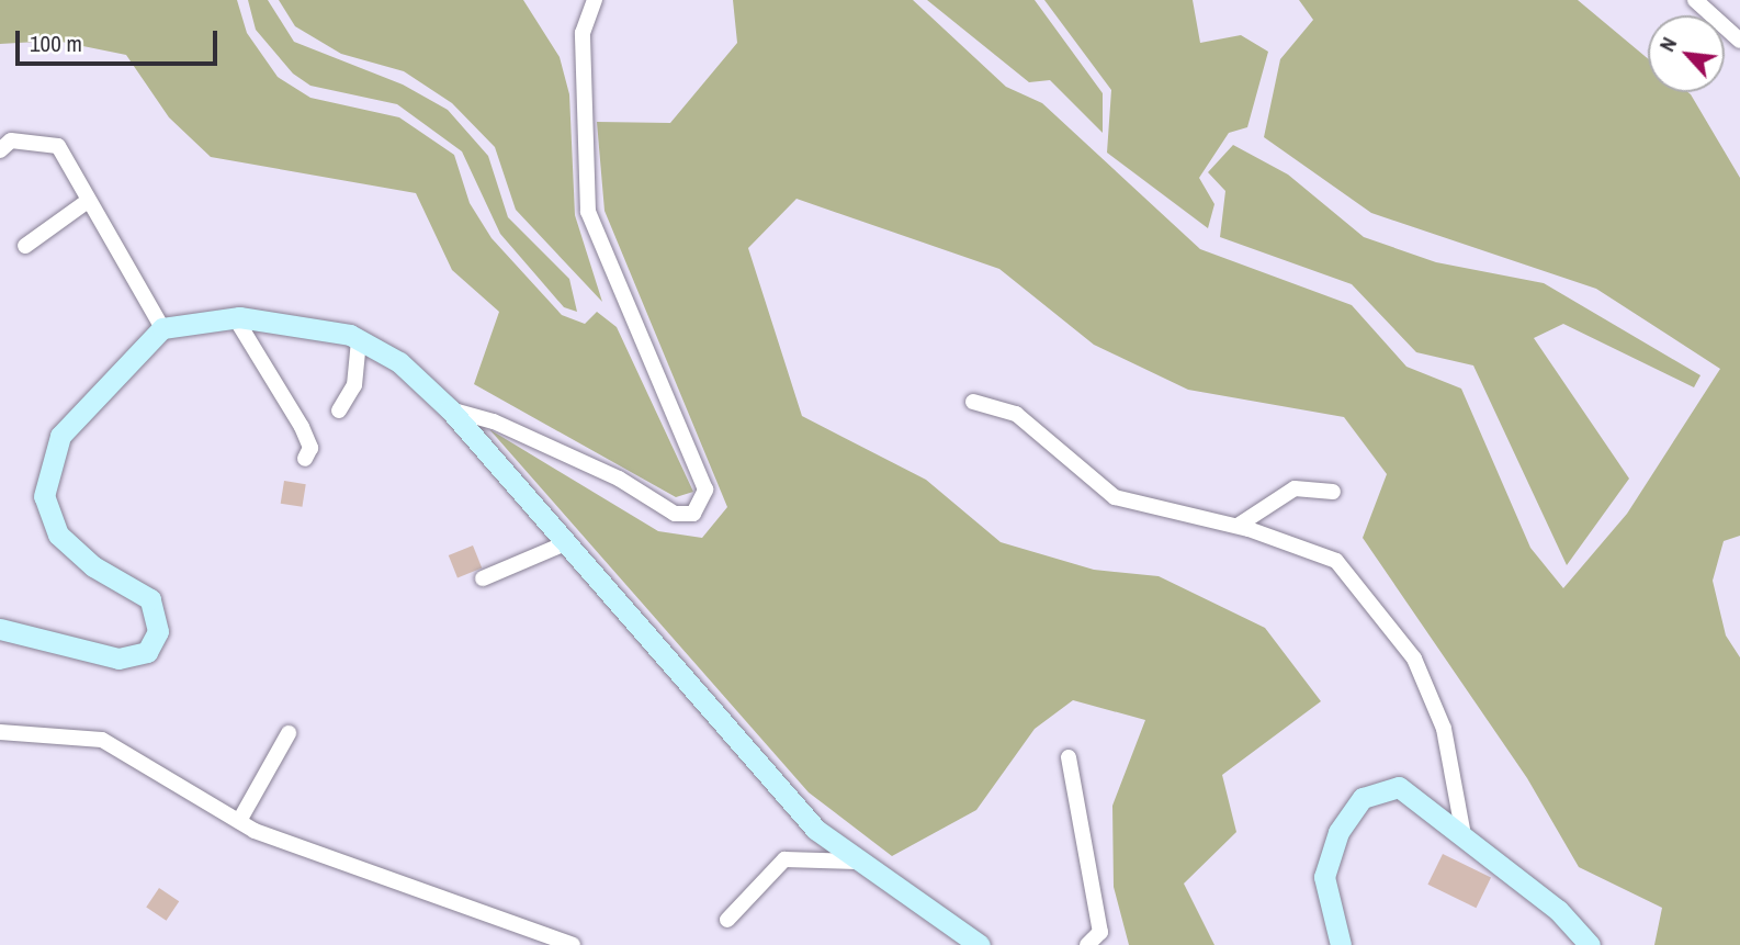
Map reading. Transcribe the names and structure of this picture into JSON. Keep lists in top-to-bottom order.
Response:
{
  "scale_bar": "100 m",
  "north": "top left"
}
